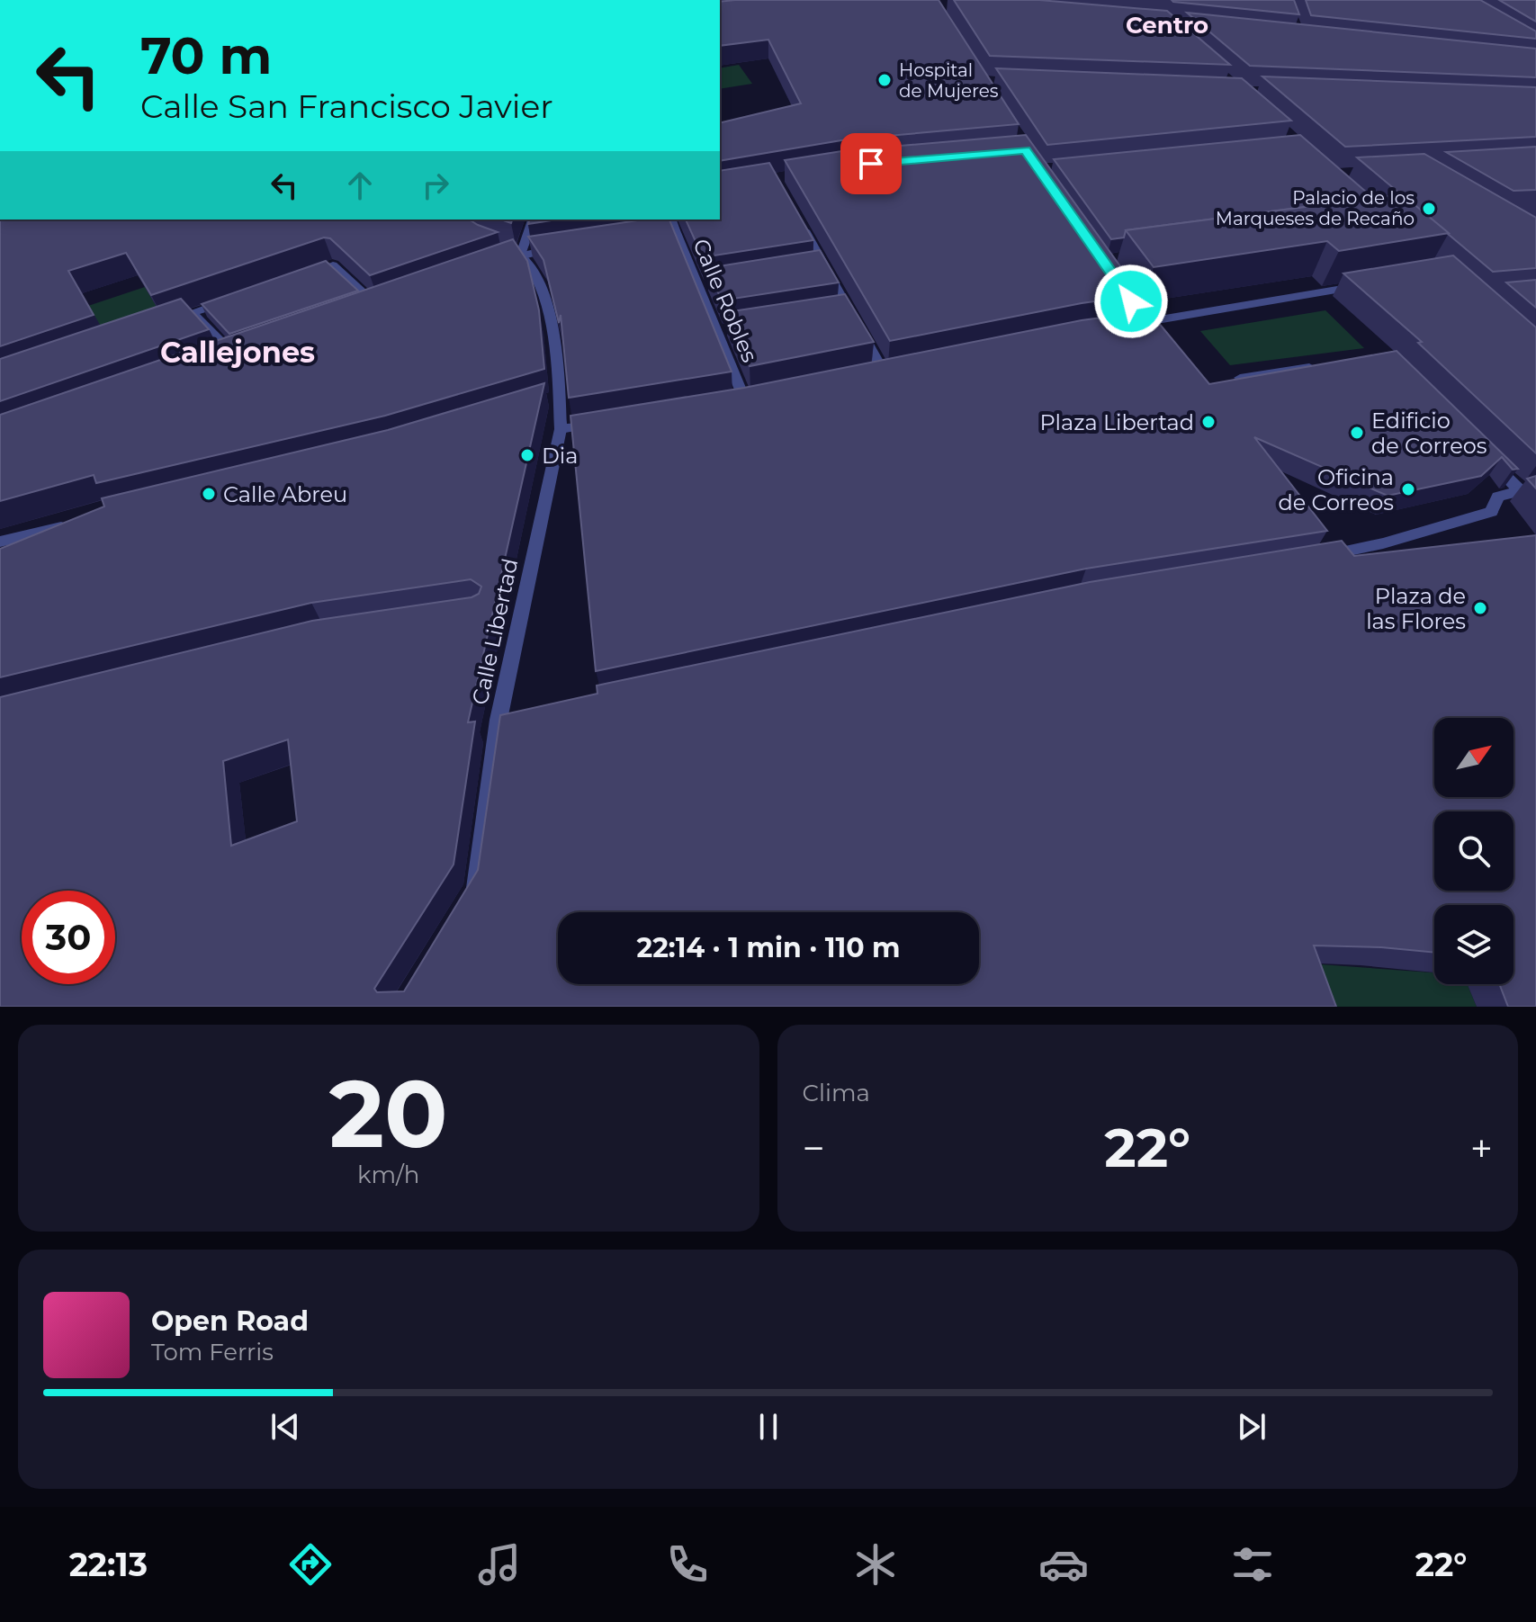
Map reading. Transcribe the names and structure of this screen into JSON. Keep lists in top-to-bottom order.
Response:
{
  "streets": {
    "street": ["Calle Robles", "Calle Libertad"]
  },
  "districts": ["Centro", "Callejones"],
  "places": [
    "Hospital de Mujeres",
    "Palacio de los Marqueses de Recaño",
    "Plaza Libertad",
    "Edificio de Correos",
    "Dia",
    "Oficina de Correos",
    "Calle Abreu",
    "Plaza de las Flores"
  ],
  "north": "top right",
  "page": {
    "turn": ["70 m", "Calle San Francisco Javier"],
    "limit": "30",
    "trip": "22:14 · 1 min · 110 m",
    "tile": [
      ["20", "km/h"],
      "Clima"
    ],
    "heat": ["−", "22°", "+"],
    "song": ["Open Road", "Tom Ferris"],
    "tabs": ["22:13", "22°"]
  }
}
